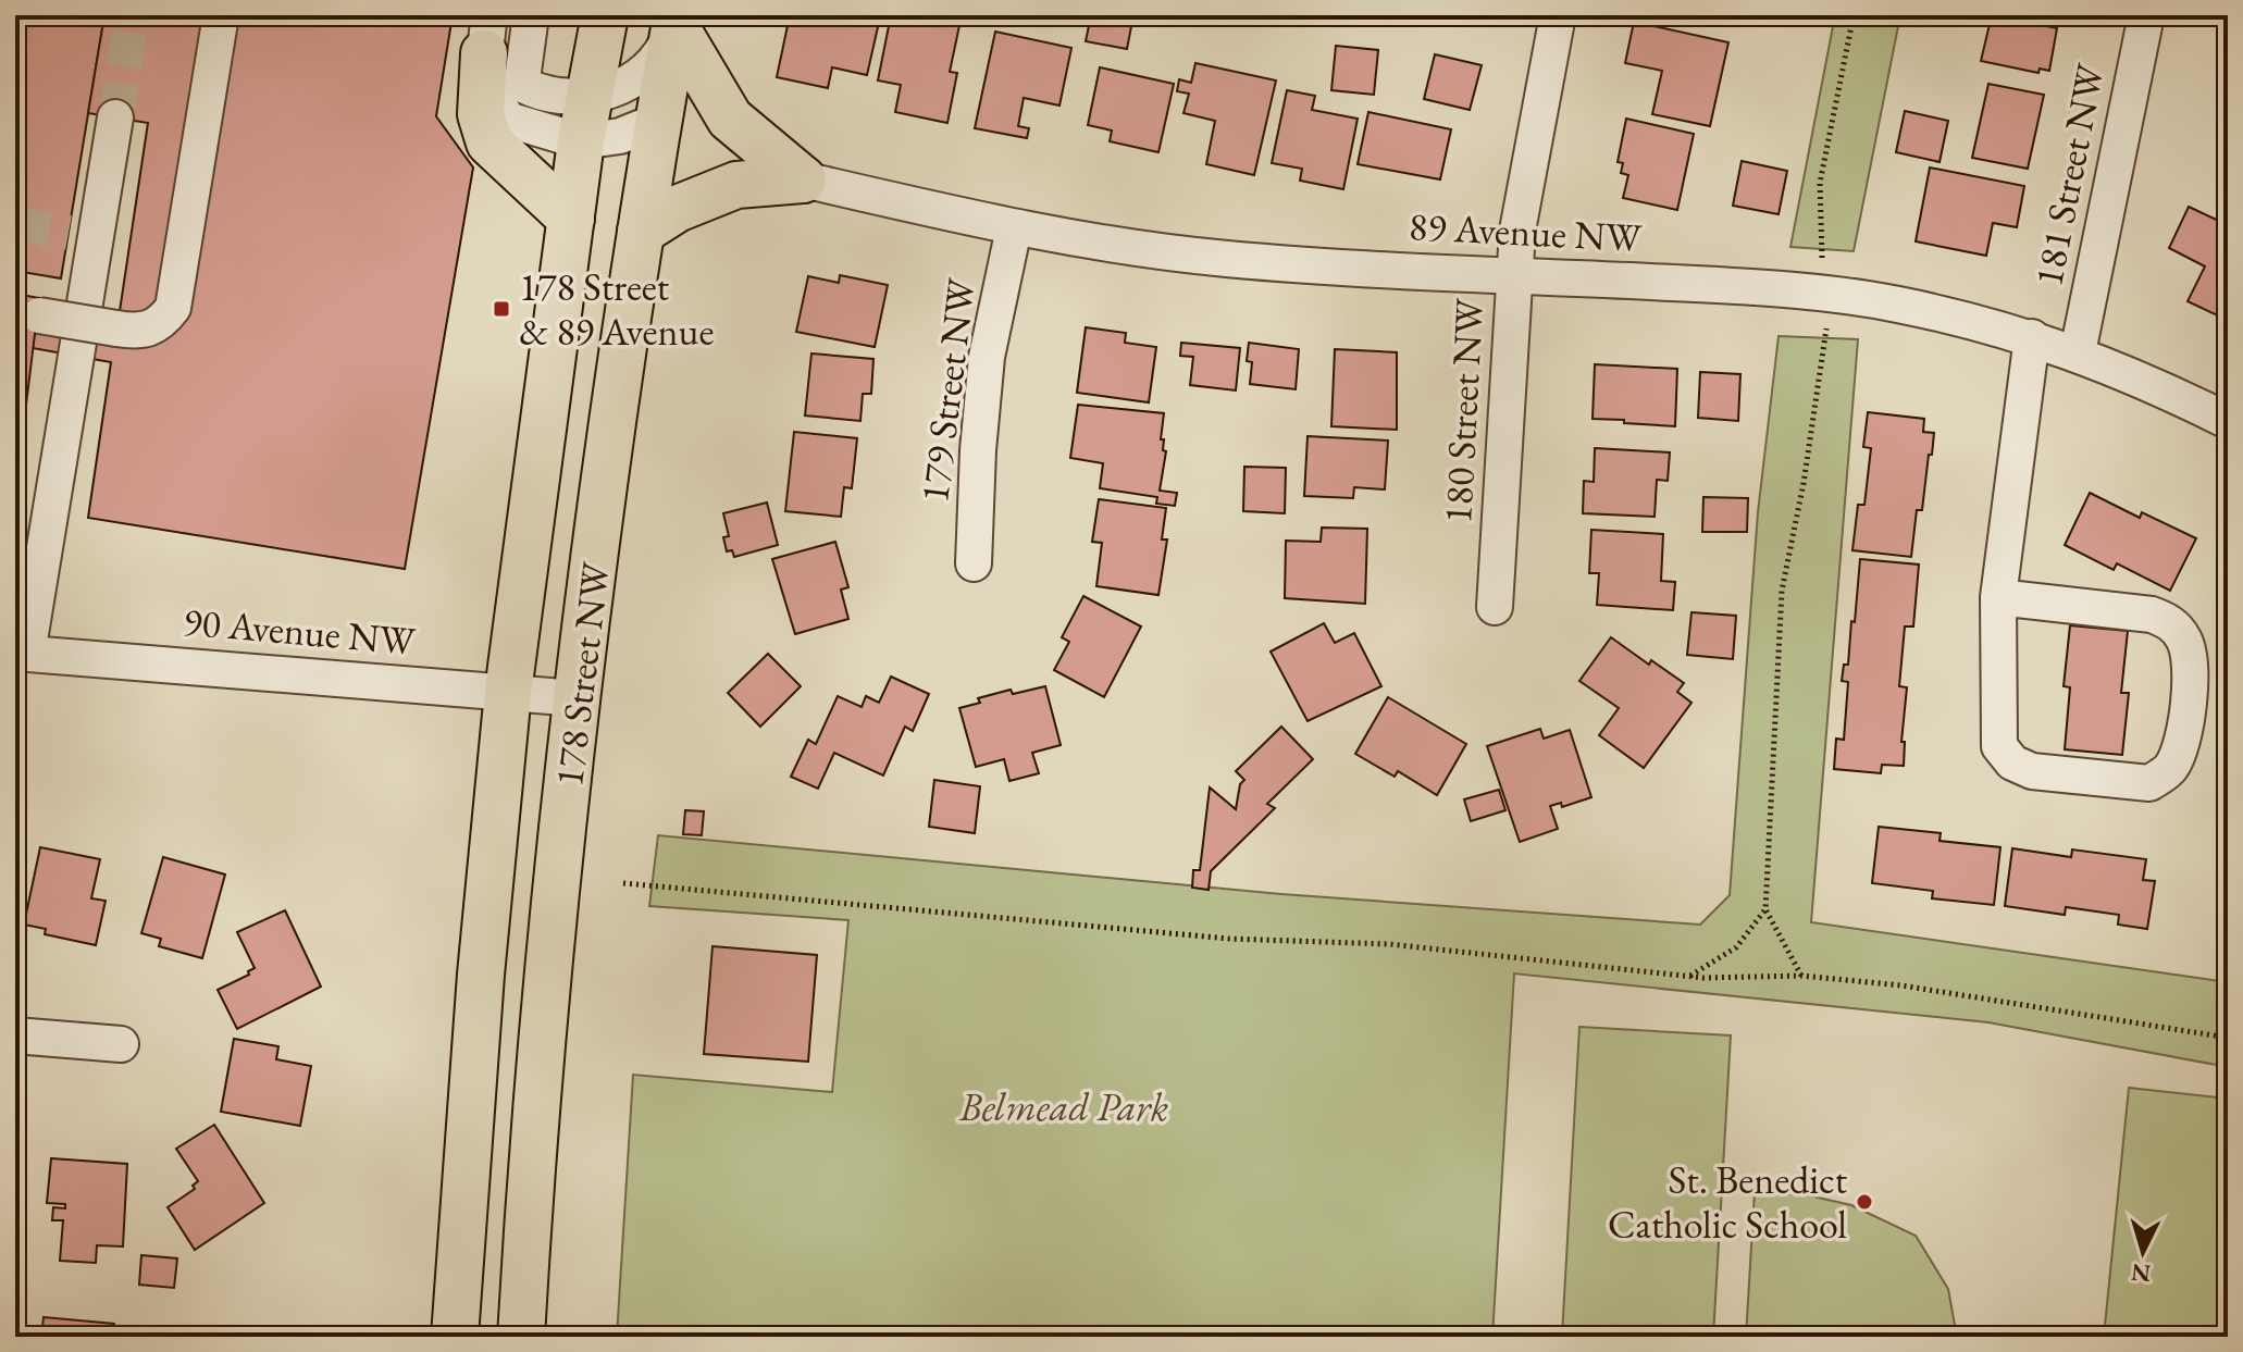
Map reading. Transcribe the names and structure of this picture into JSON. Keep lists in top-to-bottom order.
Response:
{
  "streets": {
    "main road": ["178 Street NW"],
    "street": [
      "181 Street NW",
      "89 Avenue NW",
      "179 Street NW",
      "180 Street NW",
      "90 Avenue NW"
    ]
  },
  "crossings": [
    ["181 Street NW", "89 Avenue NW"],
    ["89 Avenue NW", "179 Street NW"],
    ["89 Avenue NW", "180 Street NW"],
    ["90 Avenue NW", "178 Street NW"]
  ],
  "parks": ["Belmead Park"],
  "places": {
    "transit": ["178 Street & 89 Avenue"],
    "other": ["St. Benedict Catholic School"]
  },
  "north": "bottom"
}
